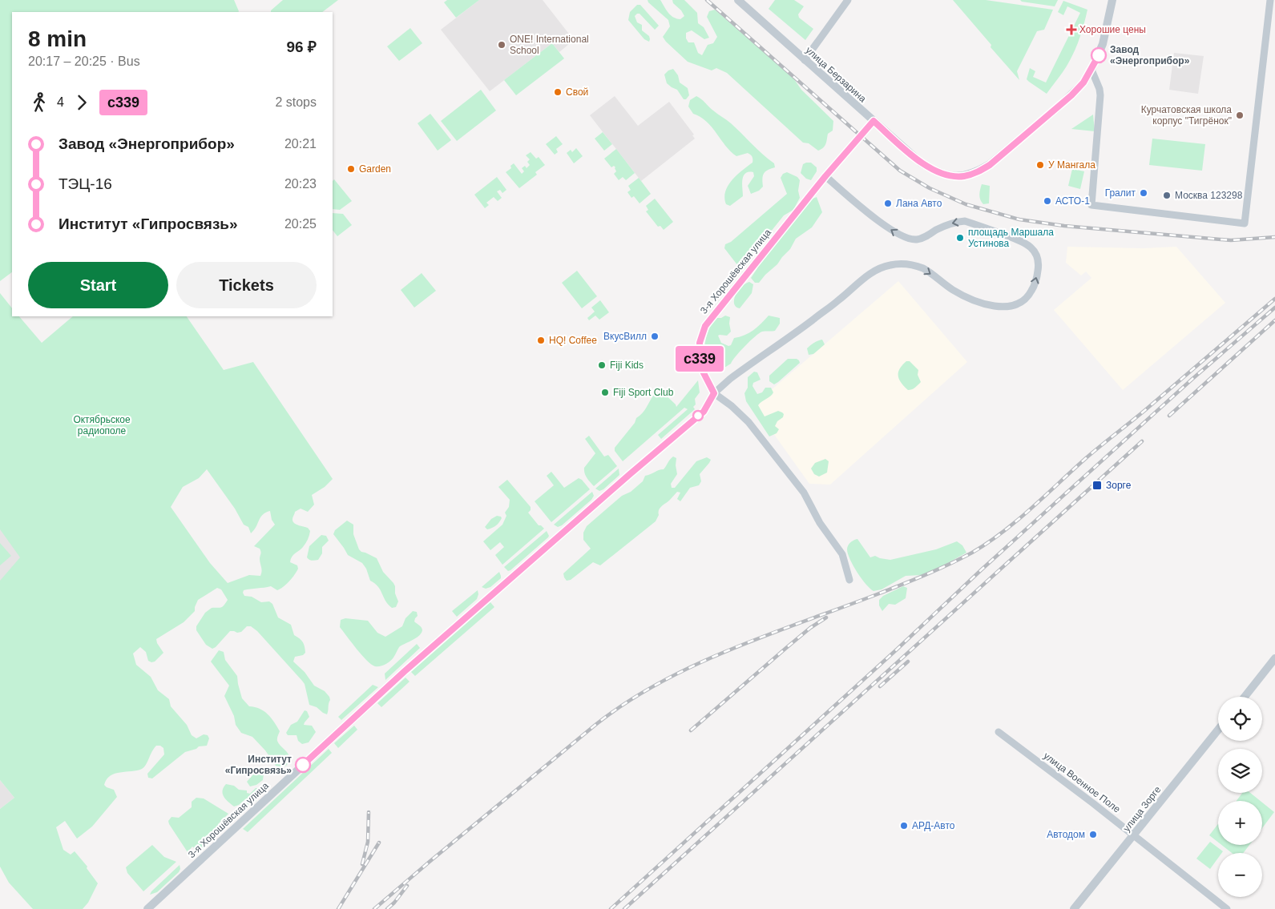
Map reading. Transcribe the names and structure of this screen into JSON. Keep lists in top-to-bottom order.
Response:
{
  "streets": {
    "street": [
      "улица Берзарина",
      "3-я Хорошёвская улица",
      "улица Военное Поле",
      "улица Зорге"
    ]
  },
  "crossings": [
    ["улица Берзарина", "3-я Хорошёвская улица"],
    ["улица Военное Поле", "улица Зорге"]
  ],
  "parks": ["Октябрьское радиополе"],
  "places": {
    "health": ["Хорошие цены"],
    "other": [
      "ONE! International School",
      "Завод «Энергоприбор»",
      "Свой",
      "Курчатовская школа корпус \"Тигрёнок\"",
      "У Мангала",
      "Garden",
      "Гралит",
      "Москва 123298",
      "АСТО-1",
      "Лана Авто",
      "площадь Маршала Устинова",
      "ВкусВилл",
      "HQ! Coffee",
      "Fiji Kids",
      "Fiji Sport Club",
      "Институт «Гипросвязь»",
      "АРД-Авто",
      "Автодом"
    ],
    "transit": ["Зорге"]
  },
  "lines": ["bus line с339"],
  "page": {
    "on_map": "с339",
    "heading": ["8 min", "20:17 – 20:25 · Bus", "96 ₽"],
    "legs": ["4", "с339", "2 stops"],
    "list": [
      {
        "name": "Завод «Энергоприбор»",
        "value": "20:21"
      },
      {
        "name": "ТЭЦ-16",
        "value": "20:23"
      },
      {
        "name": "Институт «Гипросвязь»",
        "value": "20:25"
      }
    ],
    "buttons": ["Start", "Tickets"],
    "map_buttons": ["+", "−"]
  }
}
